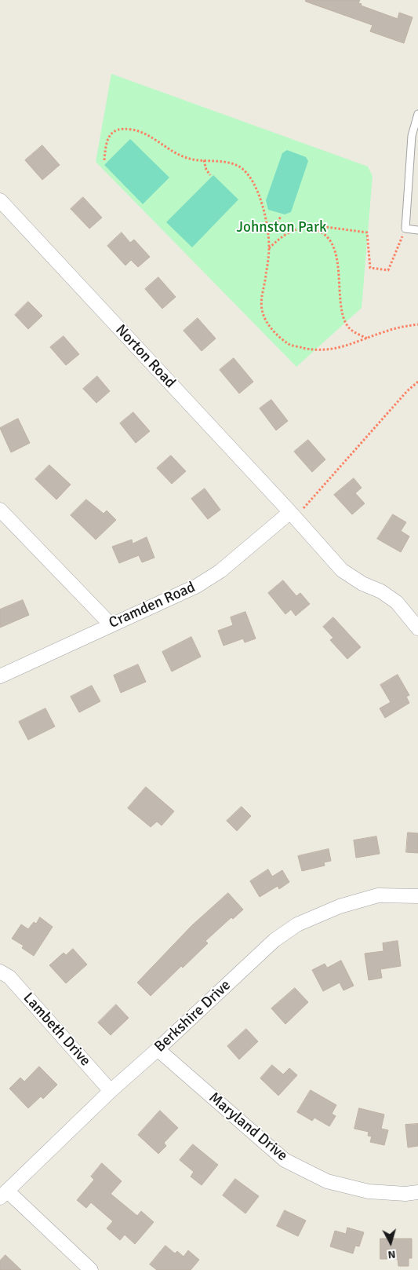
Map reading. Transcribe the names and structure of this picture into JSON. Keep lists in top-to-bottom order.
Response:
{
  "streets": {
    "street": [
      "Norton Road",
      "Cramden Road",
      "Berkshire Drive",
      "Lambeth Drive",
      "Maryland Drive"
    ]
  },
  "crossings": [
    ["Norton Road", "Cramden Road"],
    ["Berkshire Drive", "Lambeth Drive"],
    ["Berkshire Drive", "Maryland Drive"]
  ],
  "parks": ["Johnston Park"],
  "north": "bottom"
}
